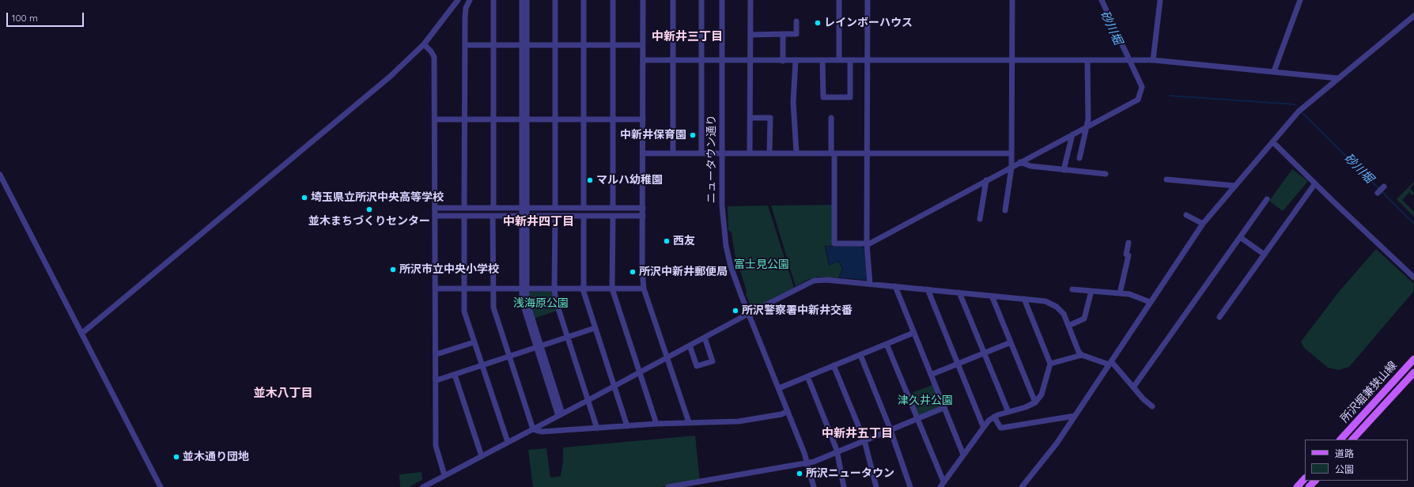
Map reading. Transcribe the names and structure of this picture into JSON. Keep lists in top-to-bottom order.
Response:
{
  "streets": {
    "main road": ["所沢堀兼狭山線"],
    "street": ["ニュータウン通り"]
  },
  "districts": [
    "中新井三丁目",
    "中新井四丁目",
    "並木八丁目",
    "中新井五丁目"
  ],
  "water": ["砂川堀"],
  "parks": ["富士見公園", "浅海原公園", "津久井公園"],
  "places": [
    "レインボーハウス",
    "中新井保育園",
    "マルハ幼稚園",
    "埼玉県立所沢中央高等学校",
    "並木まちづくりセンター",
    "西友",
    "所沢市立中央小学校",
    "所沢中新井郵便局",
    "所沢警察署中新井交番",
    "並木通り団地",
    "所沢ニュータウン"
  ],
  "legend": ["道路", "公園"],
  "scale_bar": "100 m"
}
